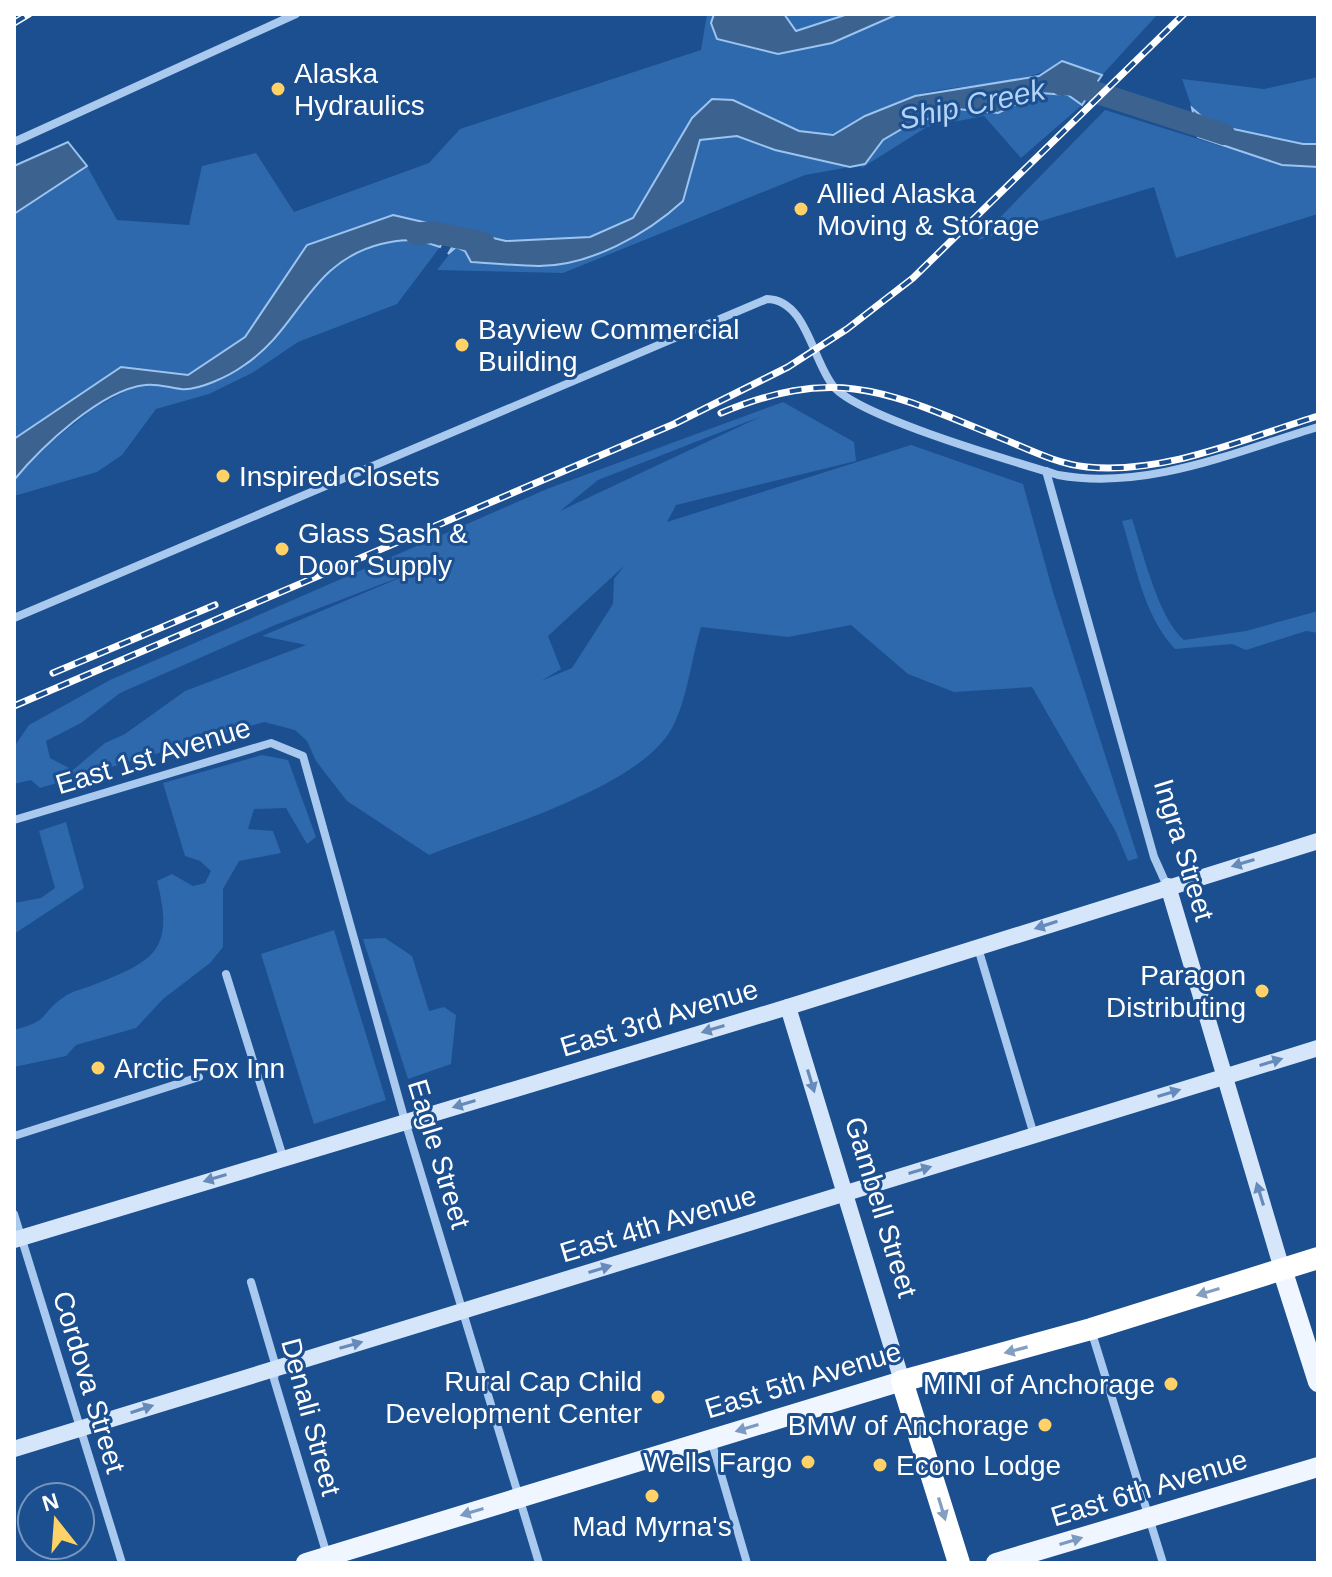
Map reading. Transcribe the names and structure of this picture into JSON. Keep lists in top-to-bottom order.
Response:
{
  "streets": {
    "highway": ["Gambell Street", "East 5th Avenue"],
    "main road": [
      "Ingra Street",
      "East 3rd Avenue",
      "East 4th Avenue",
      "East 6th Avenue"
    ],
    "street": [
      "East 1st Avenue",
      "Eagle Street",
      "Cordova Street",
      "Denali Street"
    ]
  },
  "crossings": [
    ["East 1st Avenue", "Eagle Street"],
    ["Ingra Street", "East 3rd Avenue"],
    ["Ingra Street", "East 4th Avenue"],
    ["Ingra Street", "East 5th Avenue"],
    ["East 3rd Avenue", "Eagle Street"],
    ["East 3rd Avenue", "Gambell Street"],
    ["East 3rd Avenue", "Cordova Street"],
    ["Eagle Street", "East 4th Avenue"],
    ["Eagle Street", "East 5th Avenue"],
    ["Gambell Street", "East 4th Avenue"],
    ["Gambell Street", "East 5th Avenue"],
    ["East 4th Avenue", "Cordova Street"],
    ["East 4th Avenue", "Denali Street"],
    ["East 5th Avenue", "Denali Street"]
  ],
  "one_way": [
    "East 3rd Avenue",
    "Gambell Street",
    "East 4th Avenue",
    "East 5th Avenue",
    "East 6th Avenue"
  ],
  "water": ["Ship Creek"],
  "places": [
    "Alaska Hydraulics",
    "Allied Alaska Moving & Storage",
    "Bayview Commercial Building",
    "Inspired Closets",
    "Glass Sash & Door Supply",
    "Paragon Distributing",
    "Arctic Fox Inn",
    "MINI of Anchorage",
    "Rural Cap Child Development Center",
    "BMW of Anchorage",
    "Wells Fargo",
    "Econo Lodge",
    "Mad Myrna's"
  ],
  "north": "top"
}
